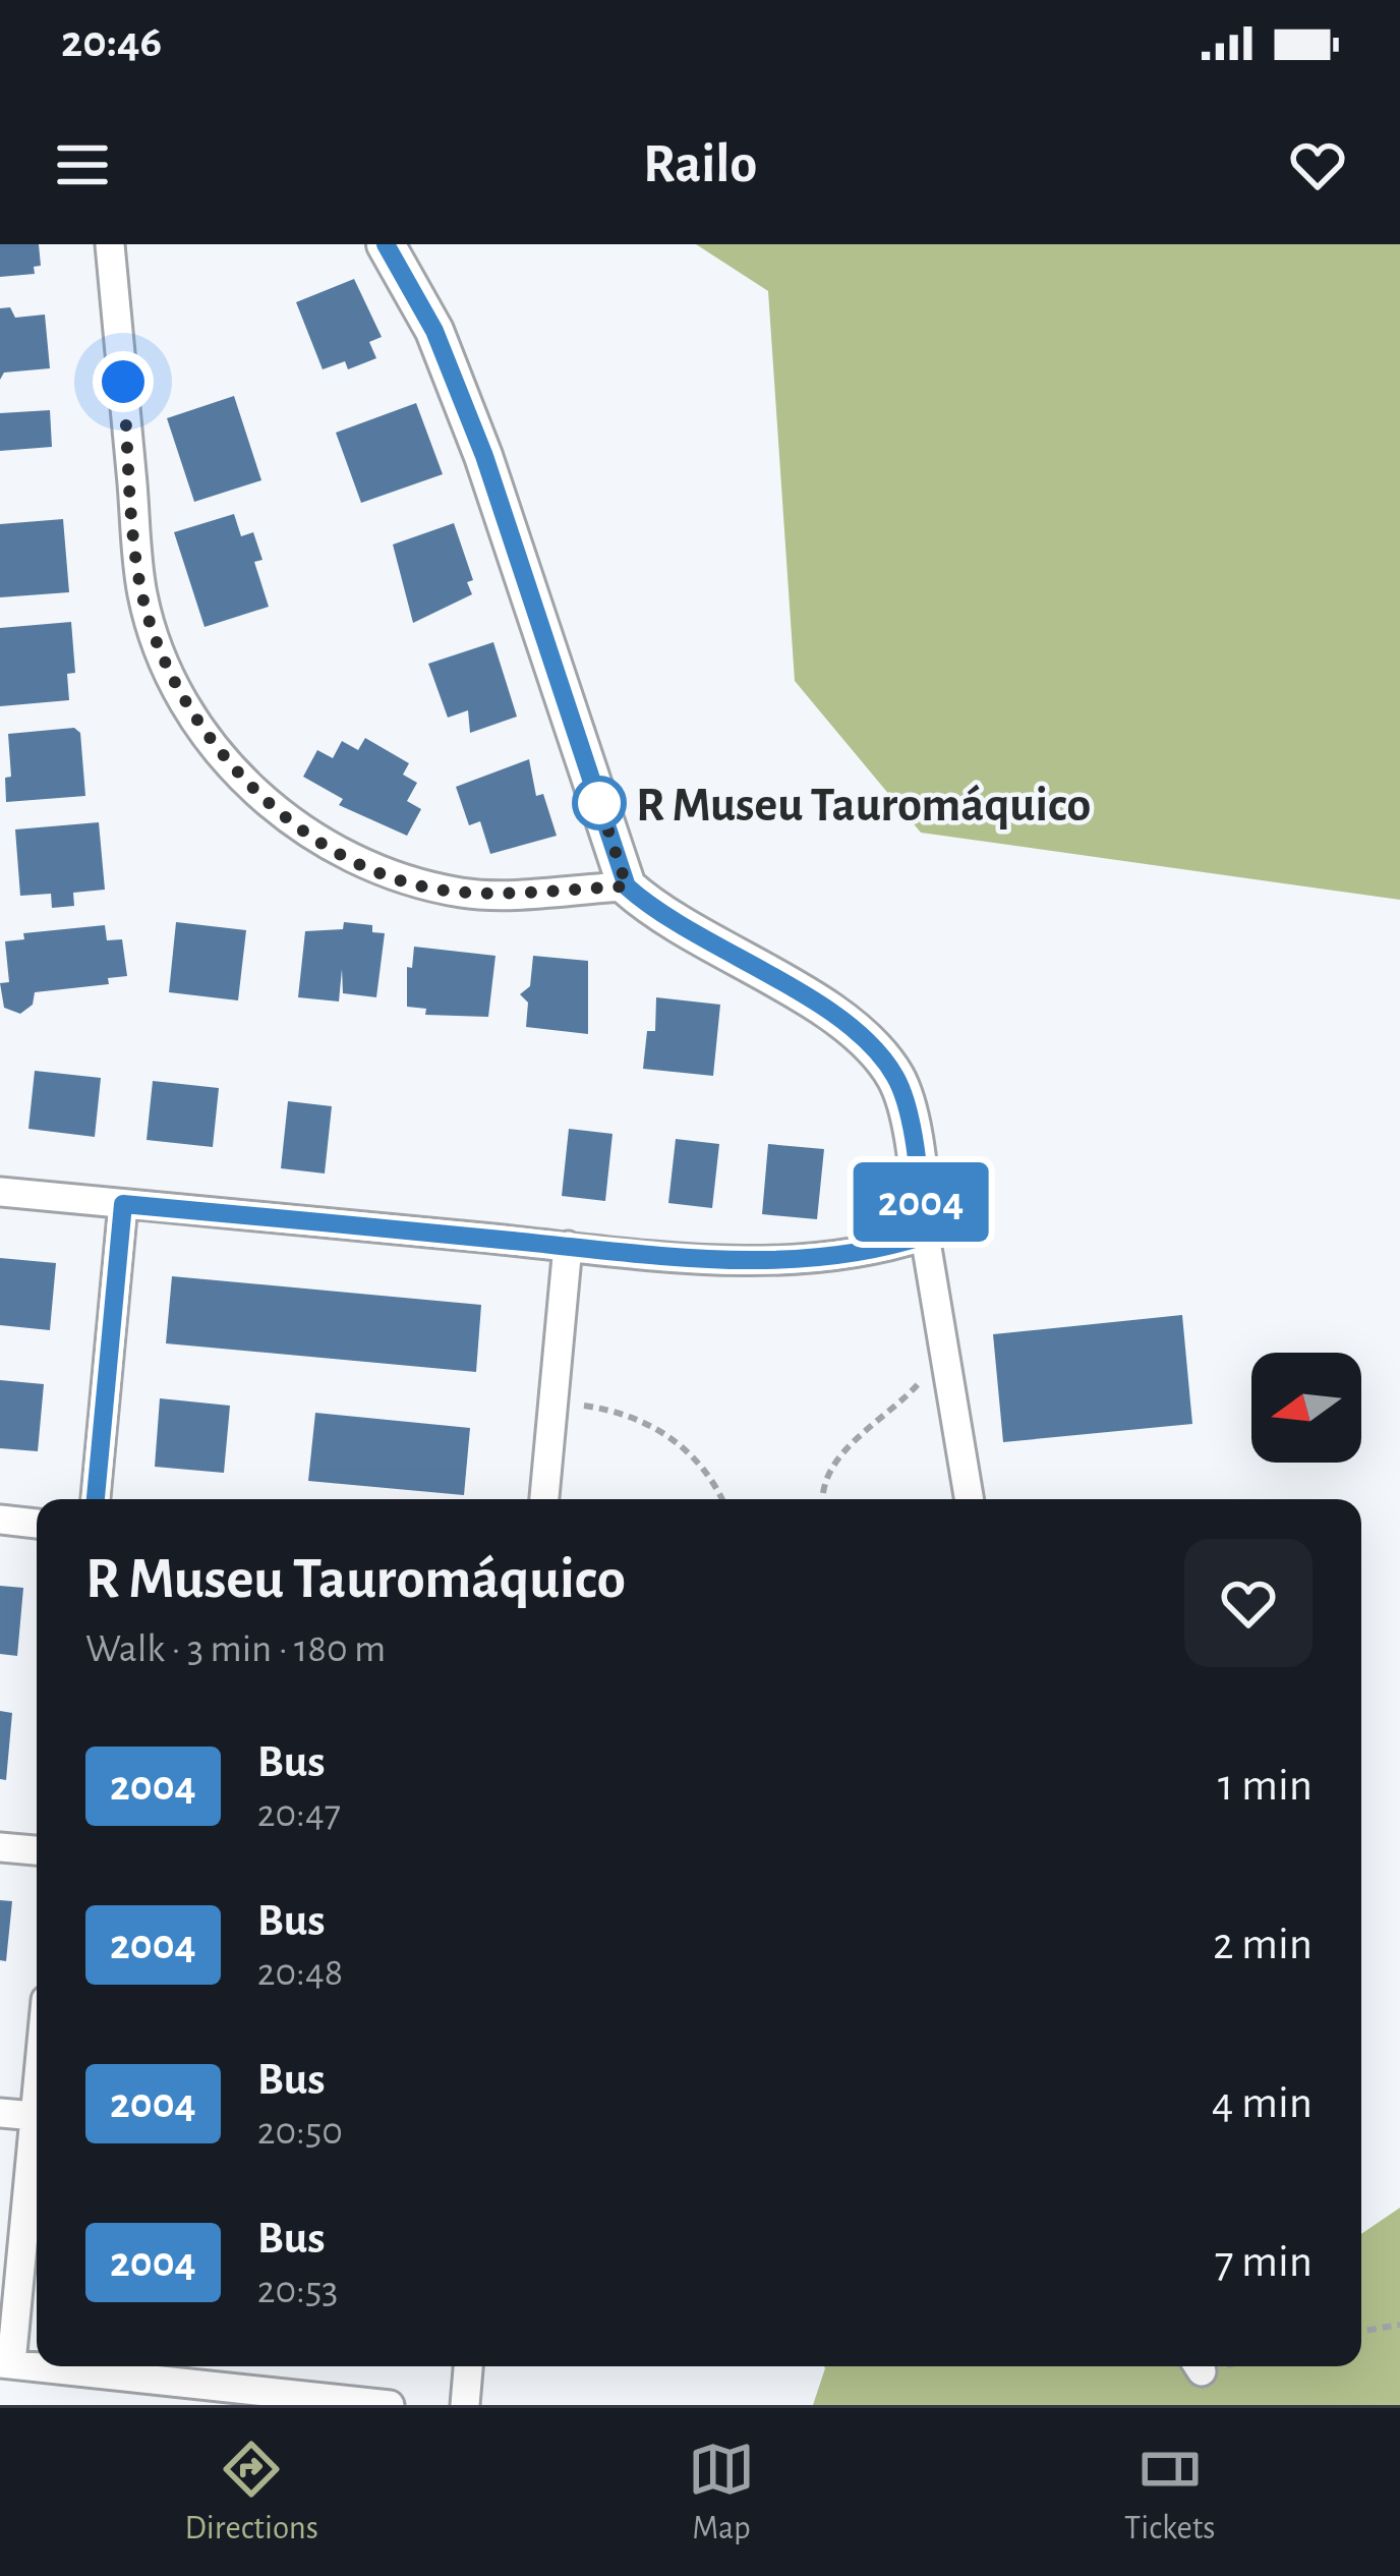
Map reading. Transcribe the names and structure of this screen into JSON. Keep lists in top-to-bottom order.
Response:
{
  "places": ["R Museu Tauromáquico"],
  "lines": ["bus line 2004"],
  "north": "left",
  "page": {
    "status": "20:46",
    "header": "Railo",
    "on_map": "2004",
    "heading": ["R Museu Tauromáquico", "Walk · 3 min · 180 m"],
    "list": [
      {
        "mark": "2004",
        "name": "Bus",
        "note": "20:47",
        "value": "1 min"
      },
      {
        "mark": "2004",
        "name": "Bus",
        "note": "20:48",
        "value": "2 min"
      },
      {
        "mark": "2004",
        "name": "Bus",
        "note": "20:50",
        "value": "4 min"
      },
      {
        "mark": "2004",
        "name": "Bus",
        "note": "20:53",
        "value": "7 min"
      }
    ],
    "tabs": ["Directions", "Map", "Tickets"]
  }
}
